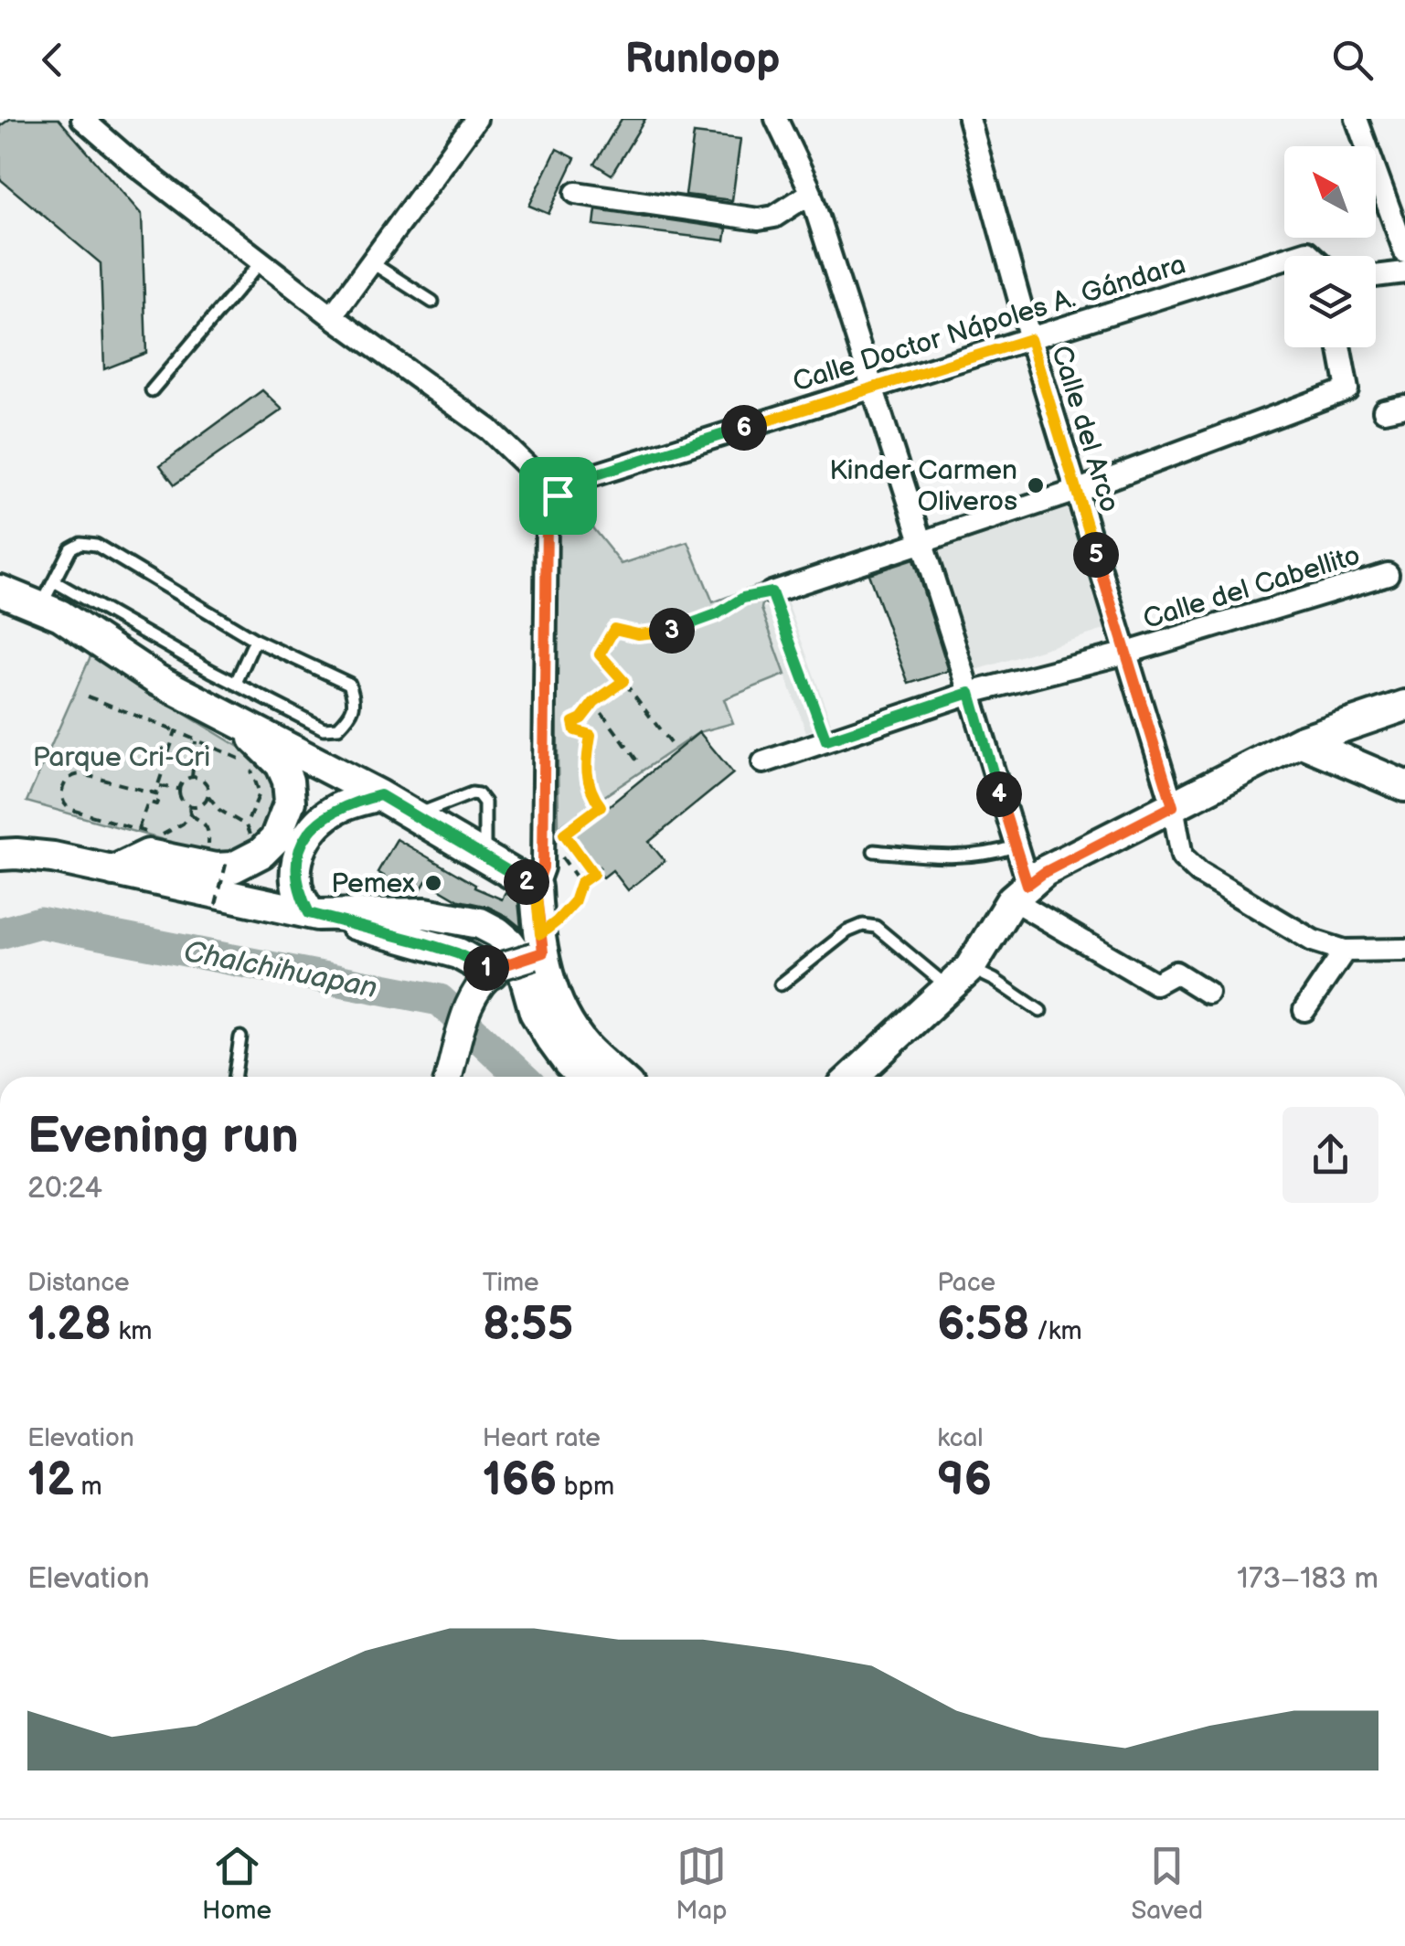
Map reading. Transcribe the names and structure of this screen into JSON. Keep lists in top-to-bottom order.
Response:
{
  "streets": {
    "street": ["Calle Doctor Nápoles A. Gándara", "Calle del Arco", "Calle del Cabellito"]
  },
  "crossings": [
    ["Calle Doctor Nápoles A. Gándara", "Calle del Arco"],
    ["Calle del Arco", "Calle del Cabellito"]
  ],
  "water": ["Chalchihuapan"],
  "parks": ["Parque Cri-Cri"],
  "places": ["Kinder Carmen Oliveros", "Pemex"],
  "north": "top left",
  "page": {
    "header": "Runloop",
    "pins": [
      "6",
      "5",
      "3",
      "4",
      "2",
      "1"
    ],
    "heading": ["Evening run", "20:24"],
    "stats": [
      ["Distance", "1.28 km"],
      ["Time", "8:55"],
      ["Pace", "6:58 /km"],
      ["Elevation", "12 m"],
      ["Heart rate", "166 bpm"],
      ["kcal", "96"]
    ],
    "chart": ["Elevation", "173–183 m"],
    "tabs": ["Home", "Map", "Saved"]
  }
}
